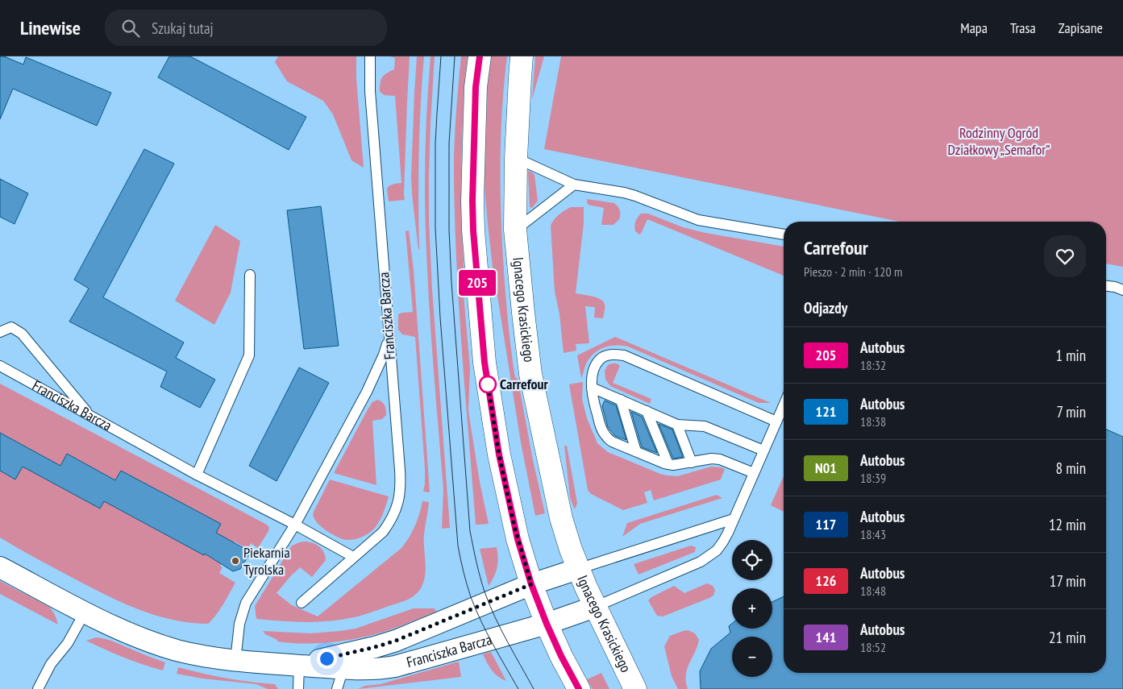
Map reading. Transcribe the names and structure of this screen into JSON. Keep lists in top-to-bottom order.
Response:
{
  "streets": {
    "main road": ["Ignacego Krasickiego"],
    "street": ["Franciszka Barcza"]
  },
  "crossings": [
    ["Ignacego Krasickiego", "Franciszka Barcza"]
  ],
  "parks": ["Rodzinny Ogród Działkowy „Semafor”"],
  "places": ["Carrefour", "Piekarnia Tyrolska"],
  "lines": ["bus line 205"],
  "page": {
    "header": "Linewise",
    "search": "Szukaj tutaj",
    "nav": ["Mapa", "Trasa", "Zapisane"],
    "on_map": "205",
    "heading": [
      ["Carrefour", "Pieszo · 2 min · 120 m"],
      "Odjazdy"
    ],
    "list": [
      {
        "mark": "205",
        "name": "Autobus",
        "note": "18:32",
        "value": "1 min"
      },
      {
        "mark": "121",
        "name": "Autobus",
        "note": "18:38",
        "value": "7 min"
      },
      {
        "mark": "N01",
        "name": "Autobus",
        "note": "18:39",
        "value": "8 min"
      },
      {
        "mark": "117",
        "name": "Autobus",
        "note": "18:43",
        "value": "12 min"
      },
      {
        "mark": "126",
        "name": "Autobus",
        "note": "18:48",
        "value": "17 min"
      },
      {
        "mark": "141",
        "name": "Autobus",
        "note": "18:52",
        "value": "21 min"
      }
    ],
    "map_buttons": ["+", "−"]
  }
}
